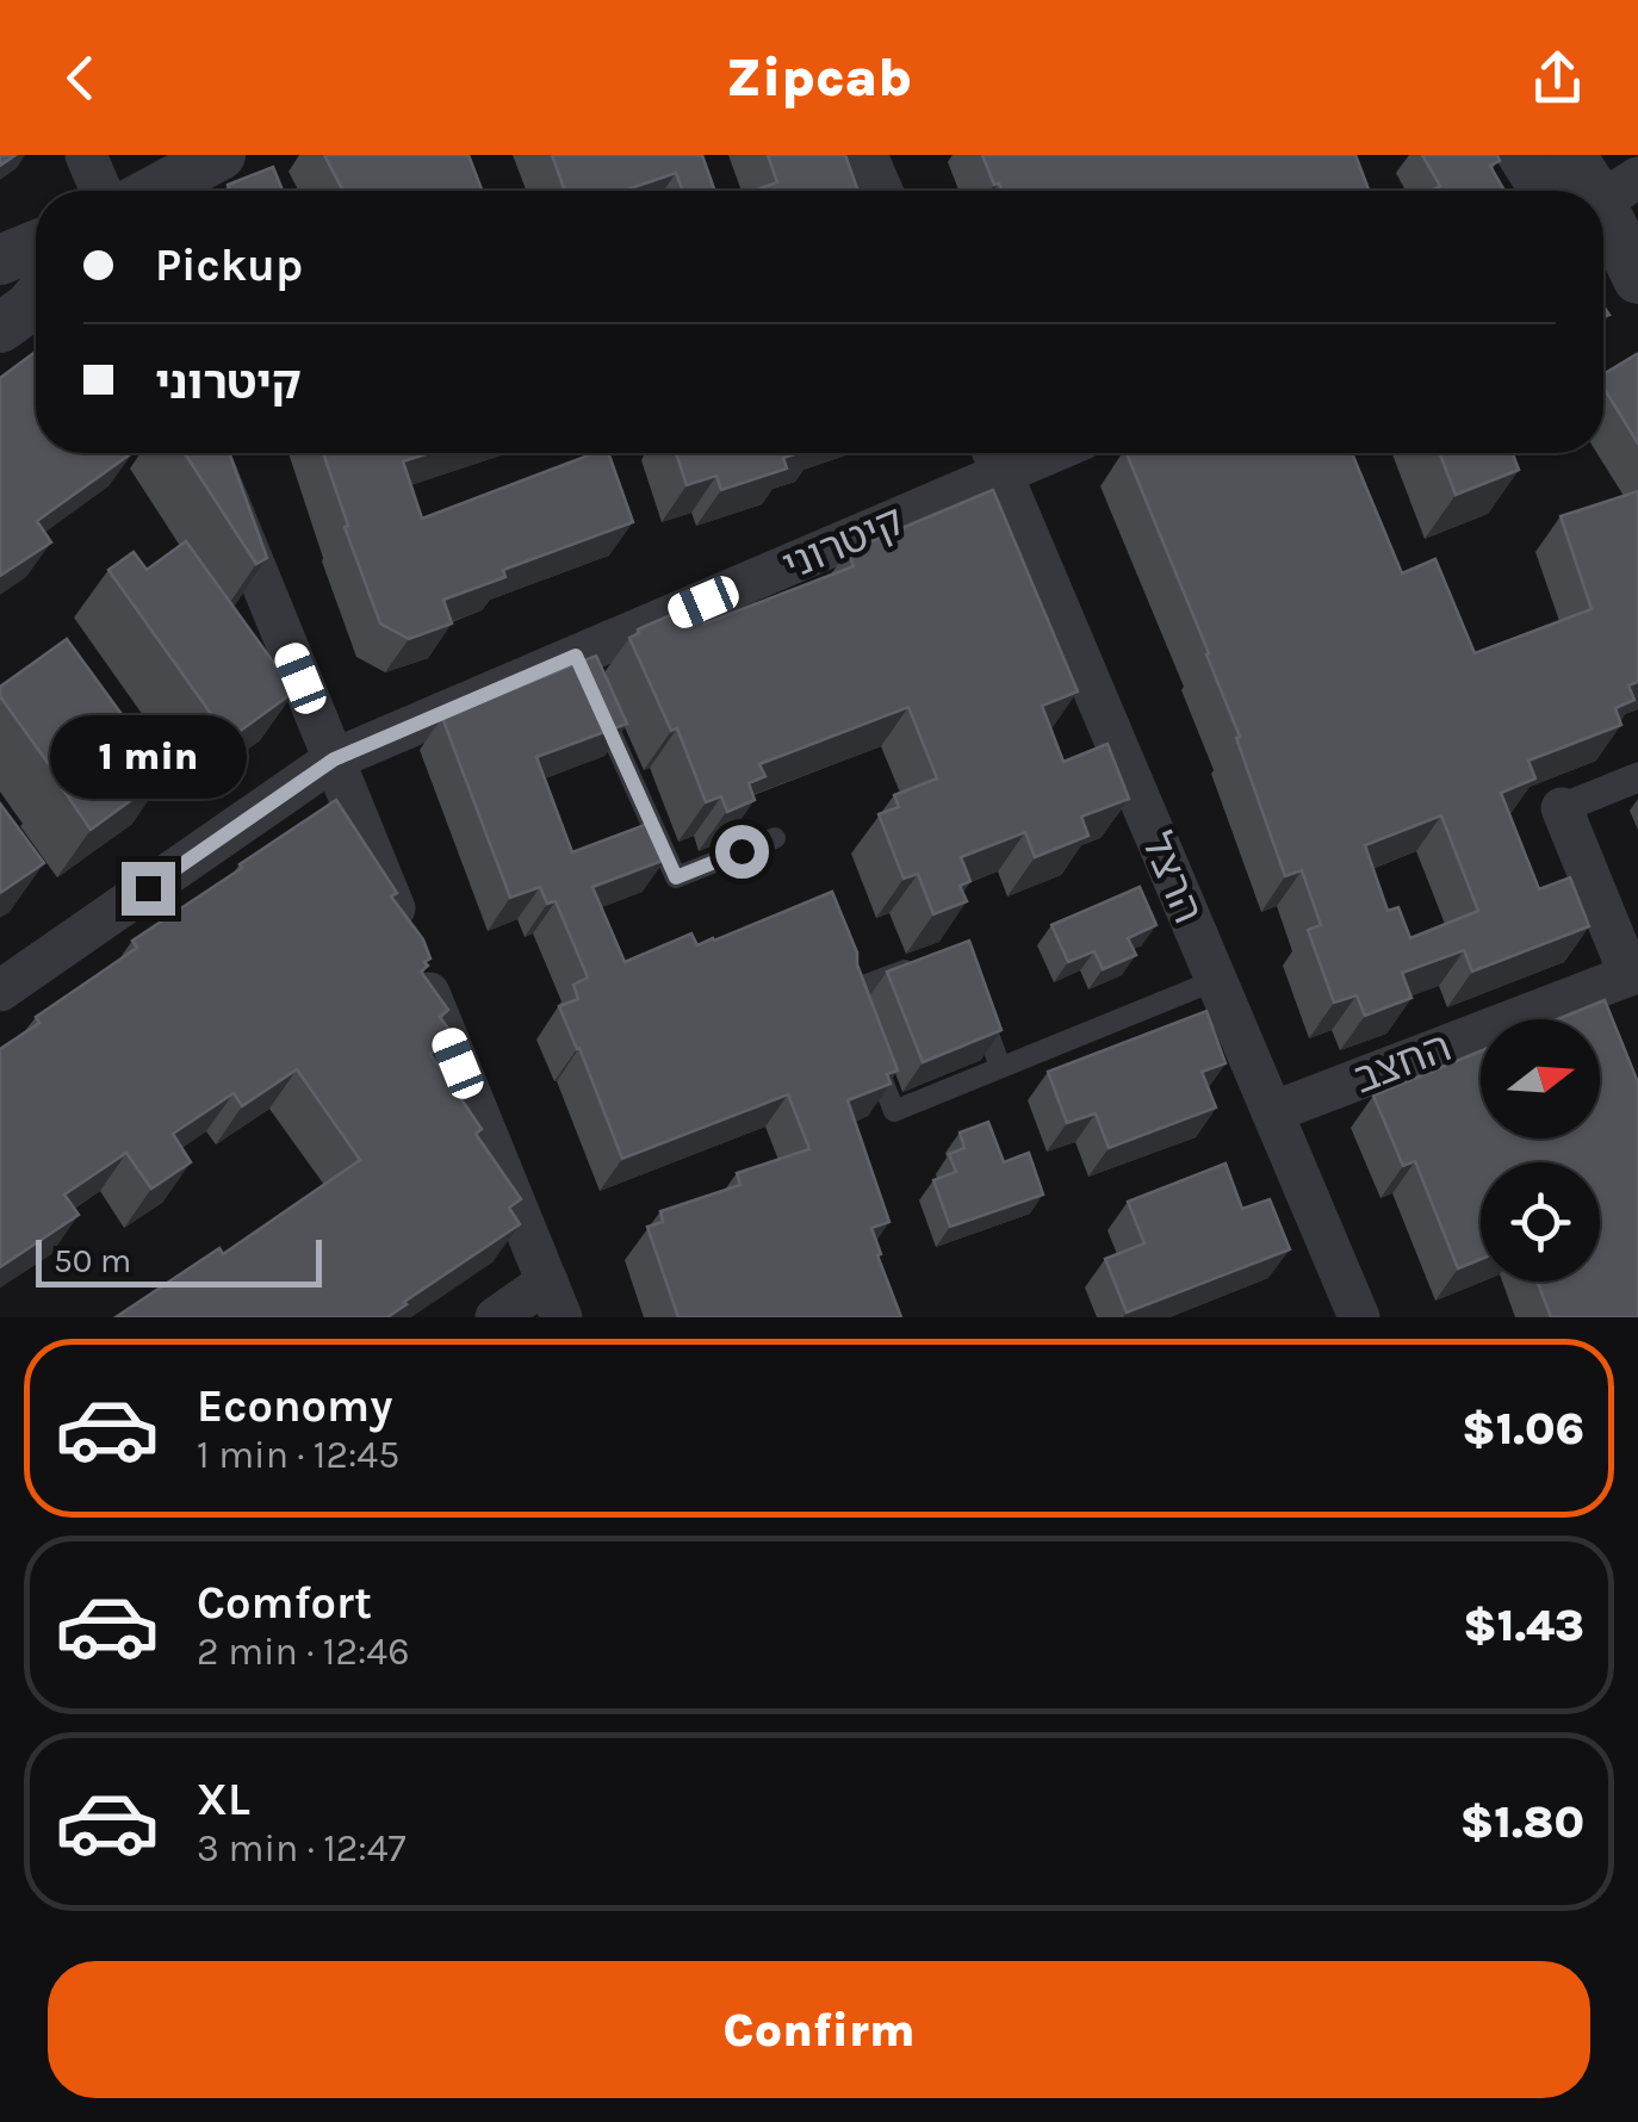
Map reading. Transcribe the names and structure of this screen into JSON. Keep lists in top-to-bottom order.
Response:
{
  "streets": {
    "street": ["קיטרוני", "הרצל", "החצב"]
  },
  "crossings": [
    ["קיטרוני", "הרצל"],
    ["הרצל", "החצב"]
  ],
  "scale_bar": "50 m",
  "north": "right",
  "page": {
    "header": "Zipcab",
    "banner": ["Pickup", "קיטרוני"],
    "bubble": "1 min",
    "scale": "50 m",
    "list": [
      {
        "name": "Economy",
        "note": "1 min · 12:45",
        "value": "$1.06"
      },
      {
        "name": "Comfort",
        "note": "2 min · 12:46",
        "value": "$1.43"
      },
      {
        "name": "XL",
        "note": "3 min · 12:47",
        "value": "$1.80"
      }
    ],
    "buttons": "Confirm"
  }
}
